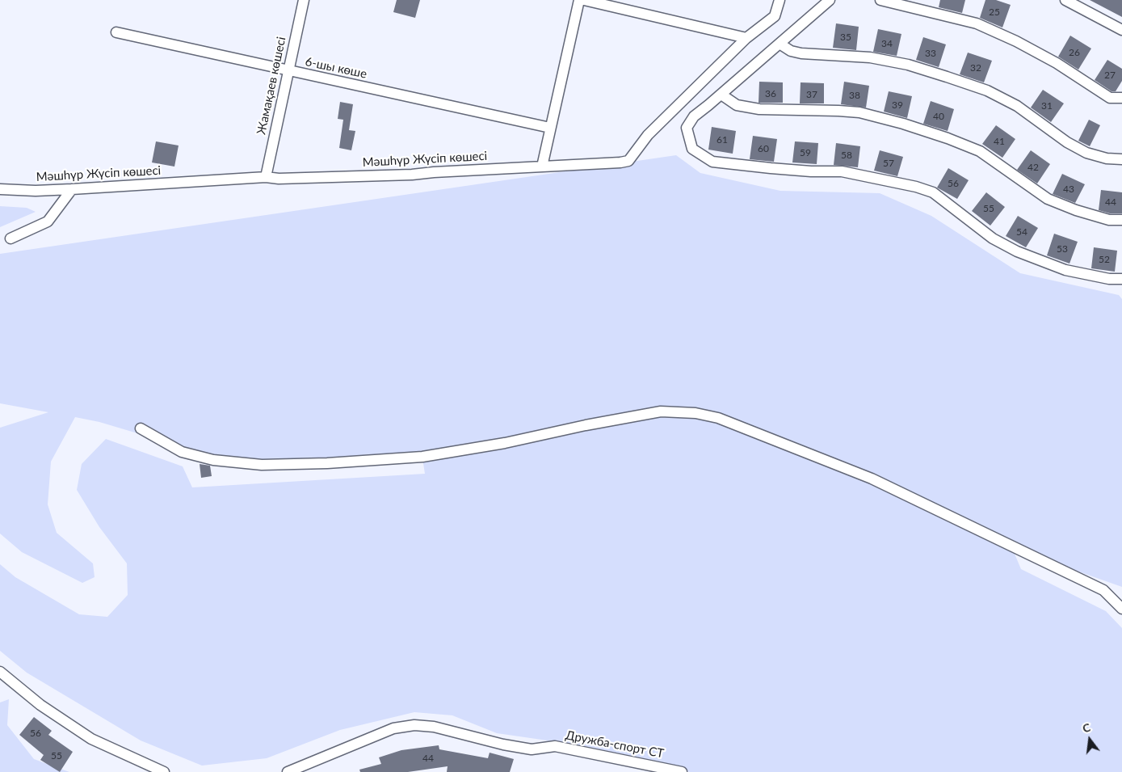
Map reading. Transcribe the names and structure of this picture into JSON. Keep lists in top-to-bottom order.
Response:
{
  "streets": {
    "street": [
      "6-шы көше",
      "Жамақаев көшесі",
      "Мәшhүр Жүсіп көшесі",
      "Дружба-спорт СТ"
    ]
  },
  "crossings": [
    ["6-шы көше", "Жамақаев көшесі"],
    ["Жамақаев көшесі", "Мәшhүр Жүсіп көшесі"]
  ],
  "house_numbers": [
    "25",
    "35",
    "34",
    "26",
    "33",
    "32",
    "27",
    "36",
    "37",
    "38",
    "39",
    "31",
    "40",
    "61",
    "41",
    "60",
    "59",
    "58",
    "57",
    "42",
    "56",
    "43",
    "44",
    "55",
    "54",
    "53",
    "52",
    "56",
    "55",
    "44"
  ],
  "north": "top"
}
